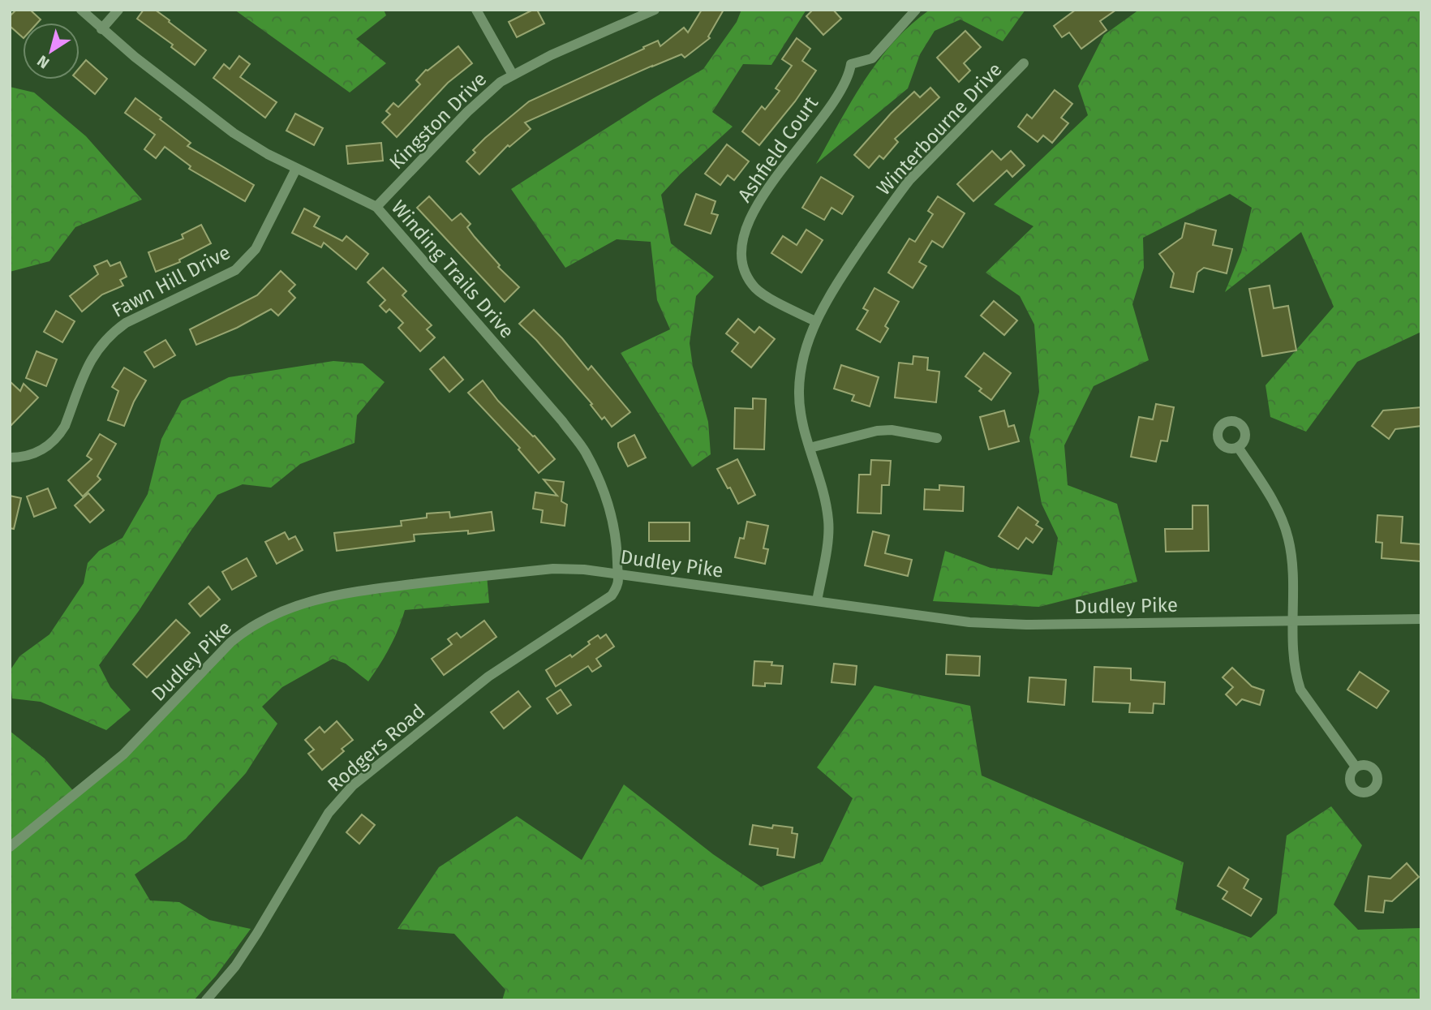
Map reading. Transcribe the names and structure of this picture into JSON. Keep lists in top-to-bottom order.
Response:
{
  "streets": {
    "street": [
      "Kingston Drive",
      "Winterbourne Drive",
      "Ashfield Court",
      "Winding Trails Drive",
      "Fawn Hill Drive",
      "Dudley Pike",
      "Rodgers Road"
    ]
  },
  "crossings": [
    ["Kingston Drive", "Winding Trails Drive"],
    ["Winterbourne Drive", "Ashfield Court"],
    ["Winterbourne Drive", "Dudley Pike"],
    ["Winding Trails Drive", "Fawn Hill Drive"],
    ["Winding Trails Drive", "Dudley Pike"],
    ["Winding Trails Drive", "Rodgers Road"],
    ["Dudley Pike", "Rodgers Road"]
  ],
  "north": "bottom left"
}
